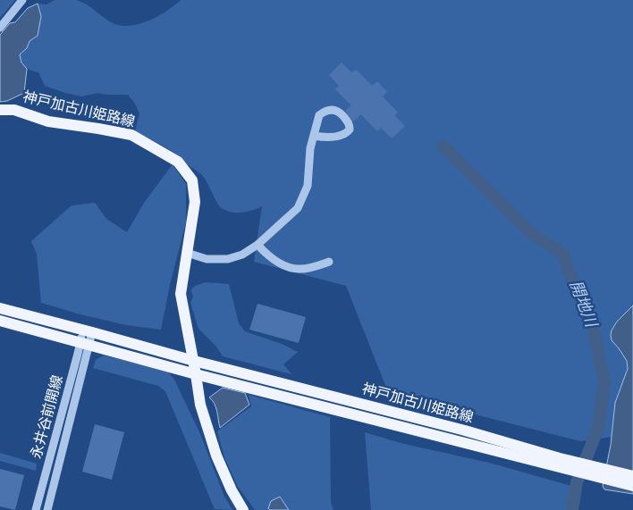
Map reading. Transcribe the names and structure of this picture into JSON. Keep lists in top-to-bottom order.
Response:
{
  "streets": {
    "main road": ["神戸加古川姫路線"],
    "street": ["永井谷前開線"]
  },
  "crossings": [
    ["神戸加古川姫路線", "永井谷前開線"]
  ],
  "water": ["開地川"]
}
